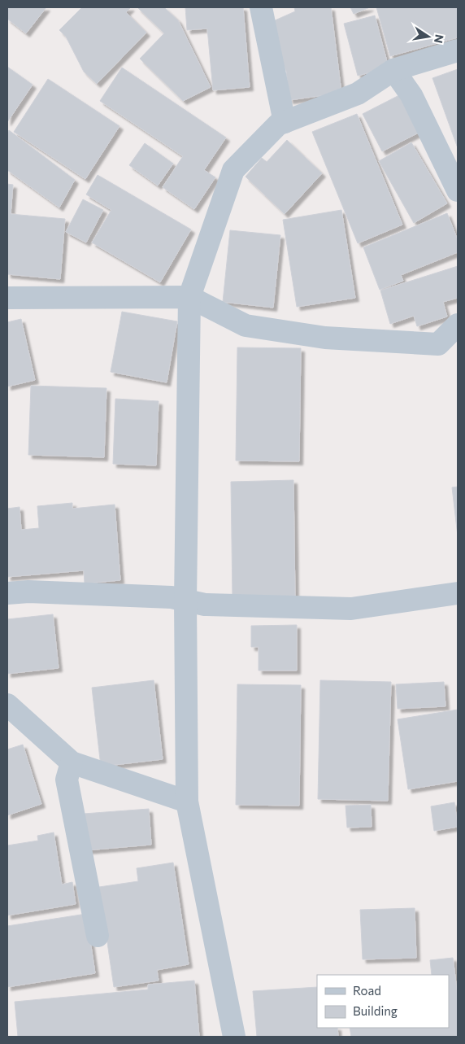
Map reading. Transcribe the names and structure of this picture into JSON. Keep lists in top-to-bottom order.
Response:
{
  "legend": ["Road", "Building"],
  "north": "right"
}
